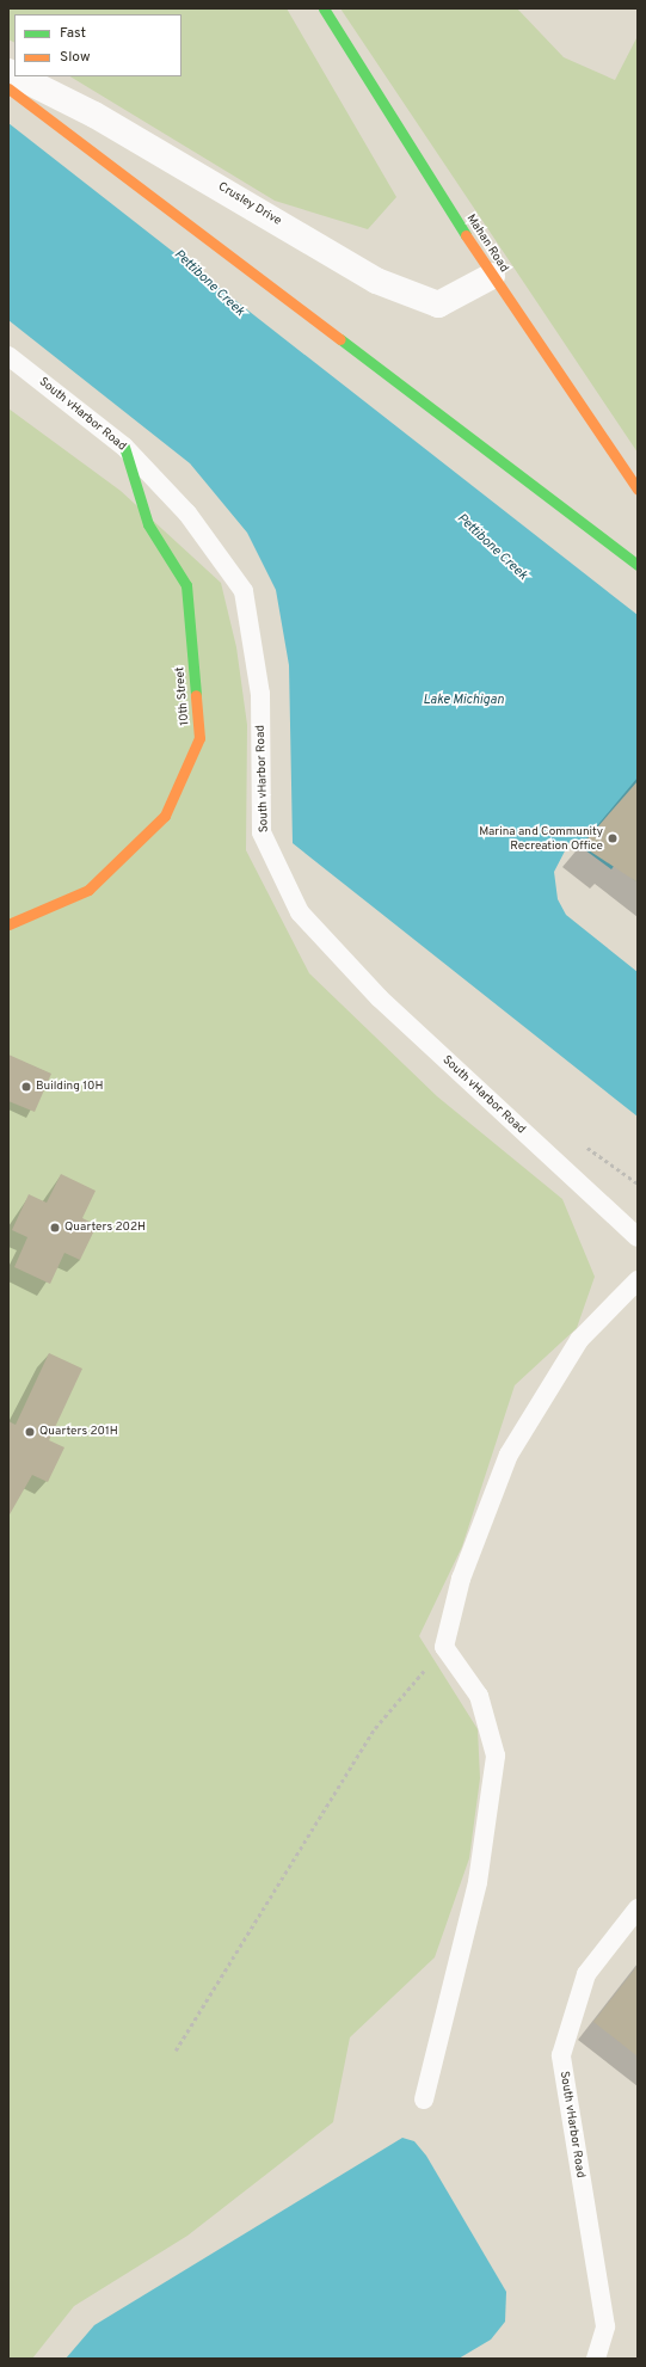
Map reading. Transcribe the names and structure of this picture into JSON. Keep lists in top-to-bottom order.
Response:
{
  "streets": {
    "street": ["Crusley Drive", "Mahan Road", "10th Street"],
    "lane": ["South vHarbor Road"]
  },
  "crossings": [
    ["Crusley Drive", "Mahan Road"],
    ["South vHarbor Road", "10th Street"]
  ],
  "water": ["Pettibone Creek", "Lake Michigan"],
  "places": [
    "Marina and Community Recreation Office",
    "Building 10H",
    "Quarters 202H",
    "Quarters 201H"
  ],
  "legend": ["Fast", "Slow"]
}
